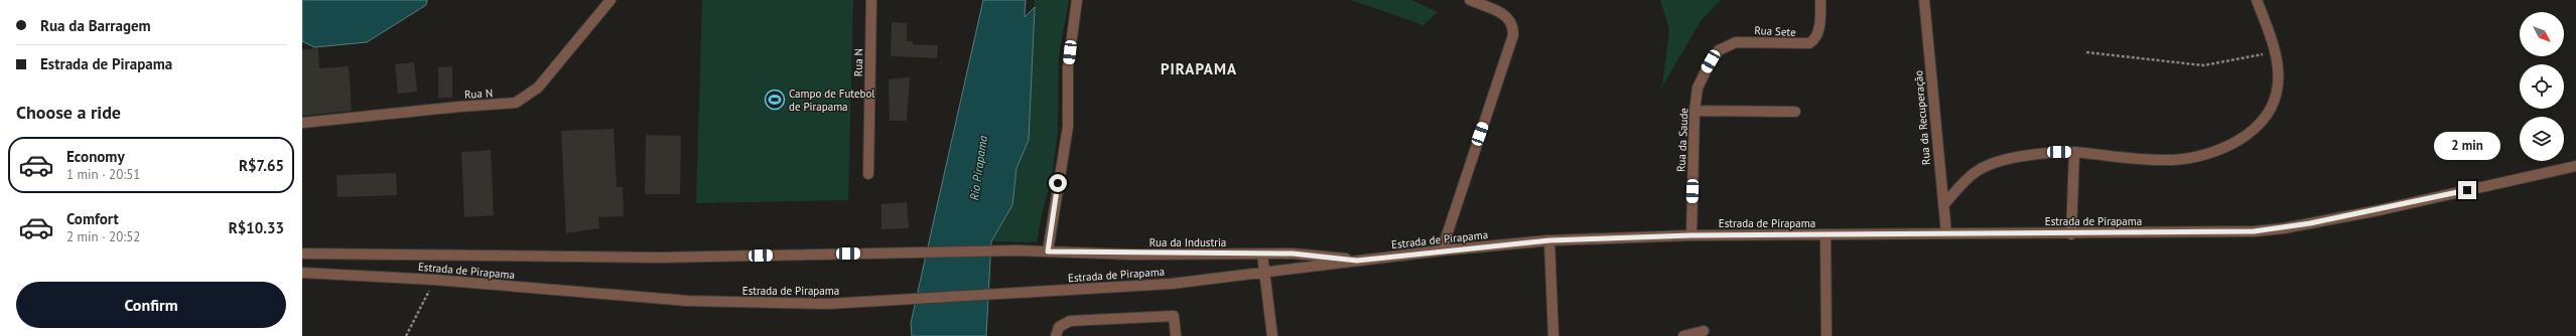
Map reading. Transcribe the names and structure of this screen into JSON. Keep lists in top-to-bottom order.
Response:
{
  "streets": {
    "street": [
      "Rua Sete",
      "Rua N",
      "Rua da Recuperação",
      "Rua da Saude",
      "Estrada de Pirapama",
      "Rua da Industria"
    ]
  },
  "crossings": [
    ["Rua Sete", "Rua da Saude"],
    ["Rua da Recuperação", "Estrada de Pirapama"],
    ["Rua da Saude", "Estrada de Pirapama"],
    ["Estrada de Pirapama", "Rua da Industria"]
  ],
  "districts": ["PIRAPAMA"],
  "water": ["Rio Pirapama"],
  "places": {
    "sports": ["Campo de Futebol de Pirapama"]
  },
  "north": "bottom right",
  "page": {
    "banner": ["Rua da Barragem", "Estrada de Pirapama"],
    "heading": "Choose a ride",
    "bubble": "2 min",
    "list": [
      {
        "name": "Economy",
        "note": "1 min · 20:51",
        "value": "R$7.65"
      },
      {
        "name": "Comfort",
        "note": "2 min · 20:52",
        "value": "R$10.33"
      }
    ],
    "buttons": "Confirm"
  }
}
